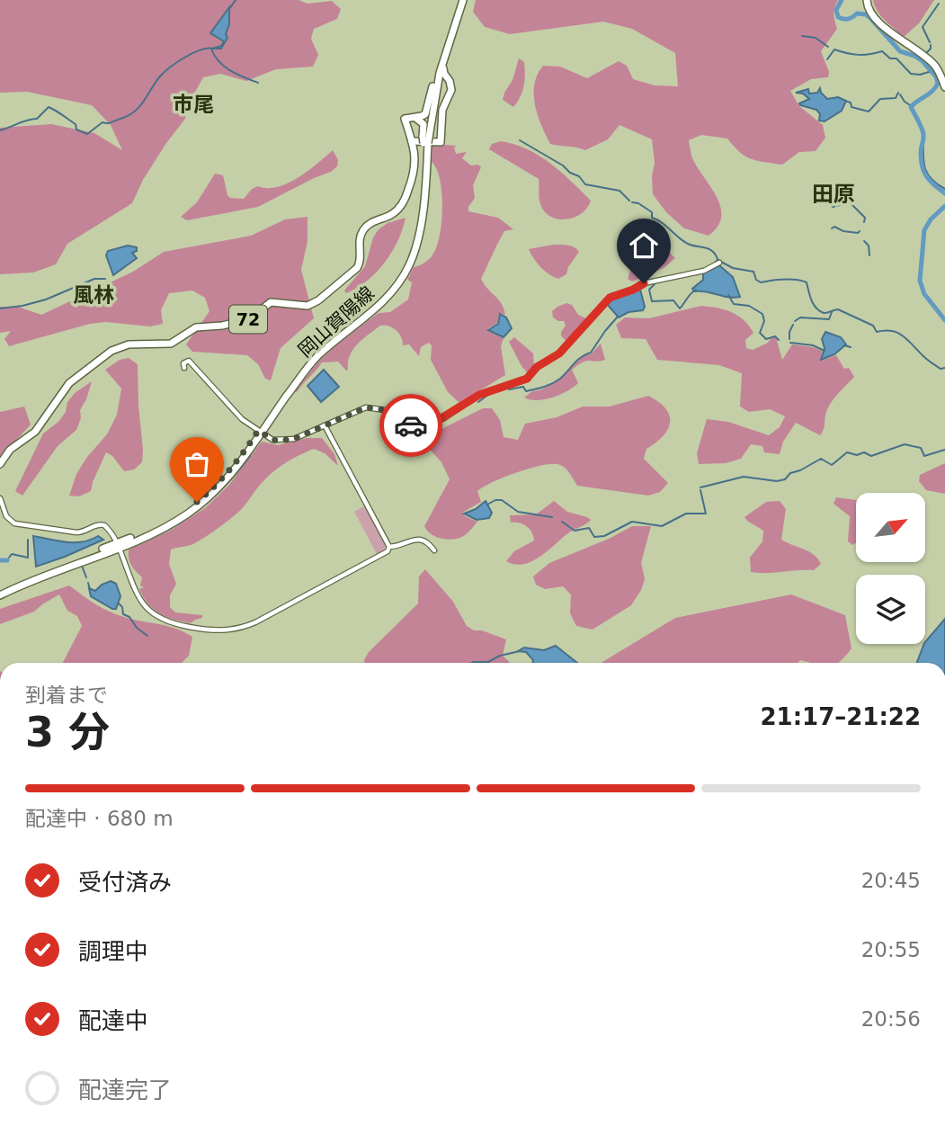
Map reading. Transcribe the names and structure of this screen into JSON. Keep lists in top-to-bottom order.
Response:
{
  "streets": {
    "main road": ["72", "岡山賀陽線"]
  },
  "districts": ["市尾", "田原", "風林"],
  "north": "top right",
  "page": {
    "heading": ["3 分", "到着まで", "21:17–21:22"],
    "bar": "配達中 · 680 m",
    "list": [
      ["受付済み", "20:45"],
      ["調理中", "20:55"],
      ["配達中", "20:56"],
      "配達完了"
    ]
  }
}
